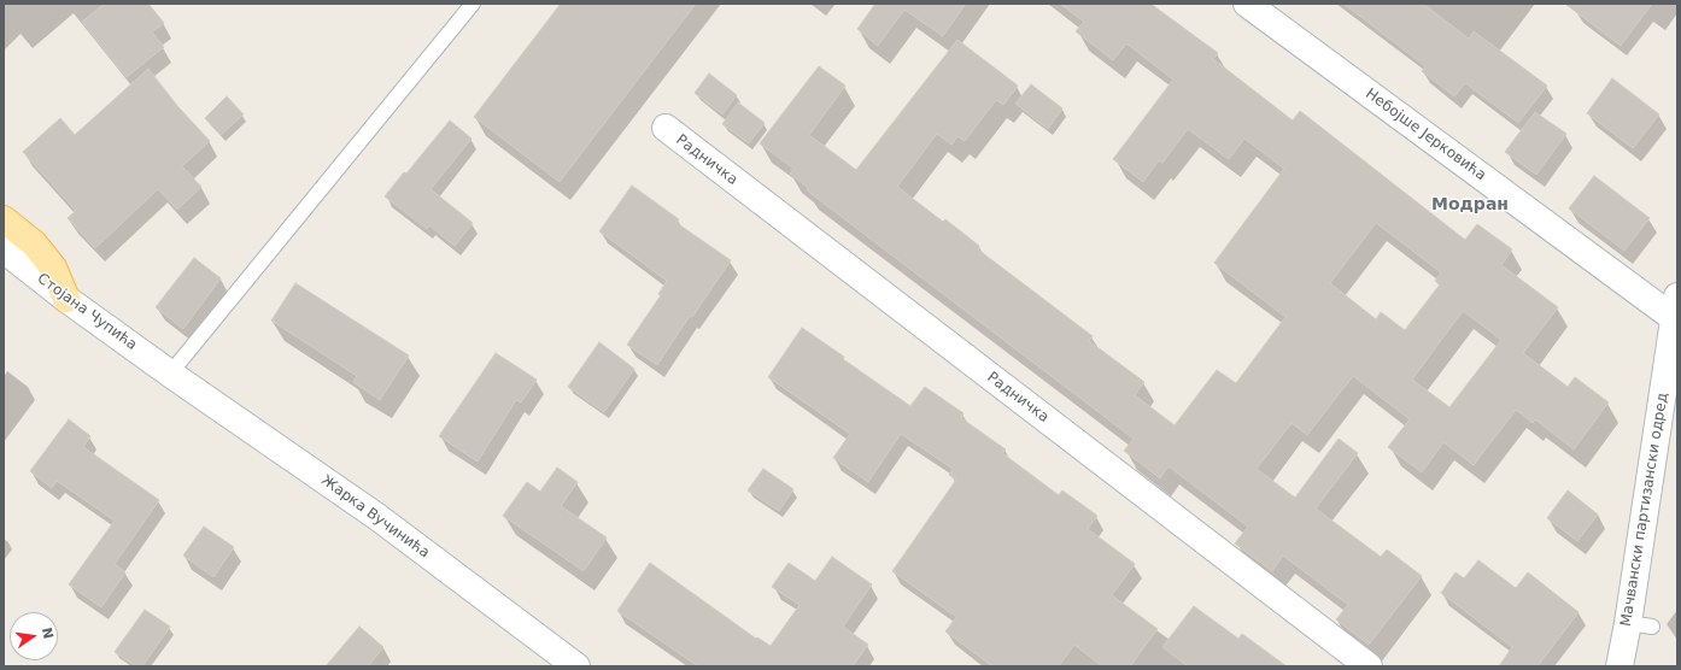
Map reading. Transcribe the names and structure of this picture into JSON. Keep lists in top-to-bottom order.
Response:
{
  "streets": {
    "street": [
      "Небојше Јерковића",
      "Радничка",
      "Стојана Чупића",
      "Мачвански партизански одред",
      "Жарка Вучинића"
    ]
  },
  "crossings": [
    ["Небојше Јерковића", "Мачвански партизански одред"],
    ["Стојана Чупића", "Жарка Вучинића"]
  ],
  "districts": ["Модран"],
  "north": "right"
}
